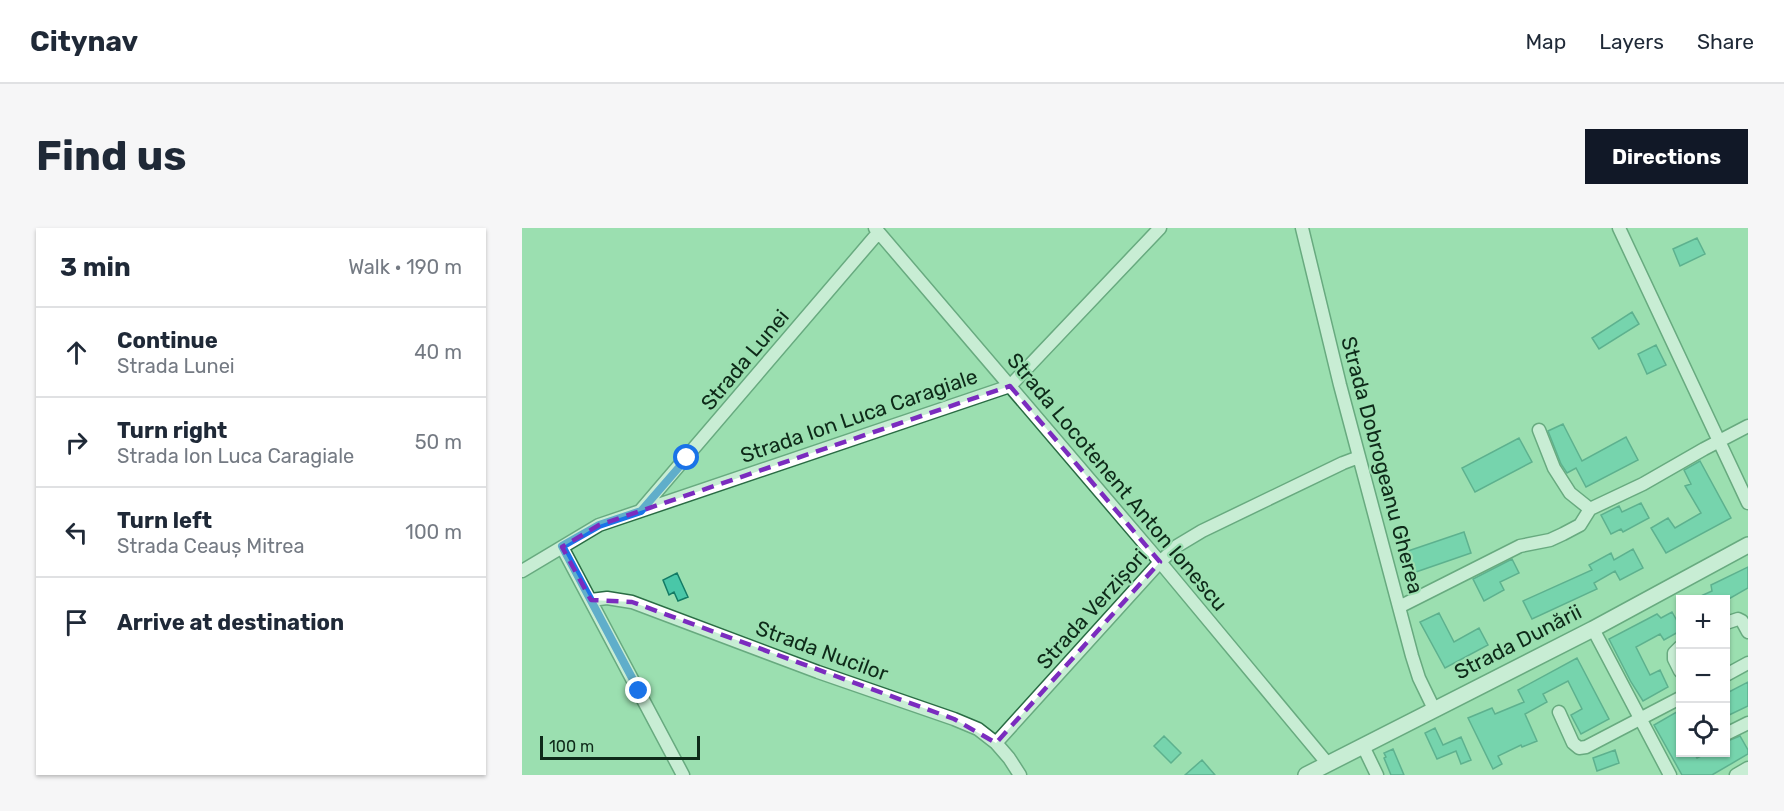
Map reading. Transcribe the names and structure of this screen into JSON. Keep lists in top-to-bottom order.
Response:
{
  "streets": {
    "main road": ["Strada Dunării"],
    "street": [
      "Strada Lunei",
      "Strada Ion Luca Caragiale",
      "Strada Dobrogeanu Gherea",
      "Strada Locotenent Anton Ionescu",
      "Strada Verzișori",
      "Strada Nucilor"
    ]
  },
  "crossings": [
    ["Strada Lunei", "Strada Ion Luca Caragiale"],
    ["Strada Lunei", "Strada Locotenent Anton Ionescu"],
    ["Strada Ion Luca Caragiale", "Strada Locotenent Anton Ionescu"],
    ["Strada Dobrogeanu Gherea", "Strada Verzișori"],
    ["Strada Dobrogeanu Gherea", "Strada Dunării"],
    ["Strada Locotenent Anton Ionescu", "Strada Verzișori"],
    ["Strada Locotenent Anton Ionescu", "Strada Dunării"],
    ["Strada Verzișori", "Strada Nucilor"]
  ],
  "scale_bar": "100 m",
  "page": {
    "header": "Citynav",
    "nav": ["Map", "Layers", "Share"],
    "buttons": "Directions",
    "title": "Find us",
    "heading": ["3 min", "Walk · 190 m"],
    "list": [
      ["Continue", "Strada Lunei", "40 m"],
      ["Turn right", "Strada Ion Luca Caragiale", "50 m"],
      ["Turn left", "Strada Ceauș Mitrea", "100 m"],
      "Arrive at destination"
    ],
    "map_buttons": ["+", "−"],
    "scale": "100 m"
  }
}
